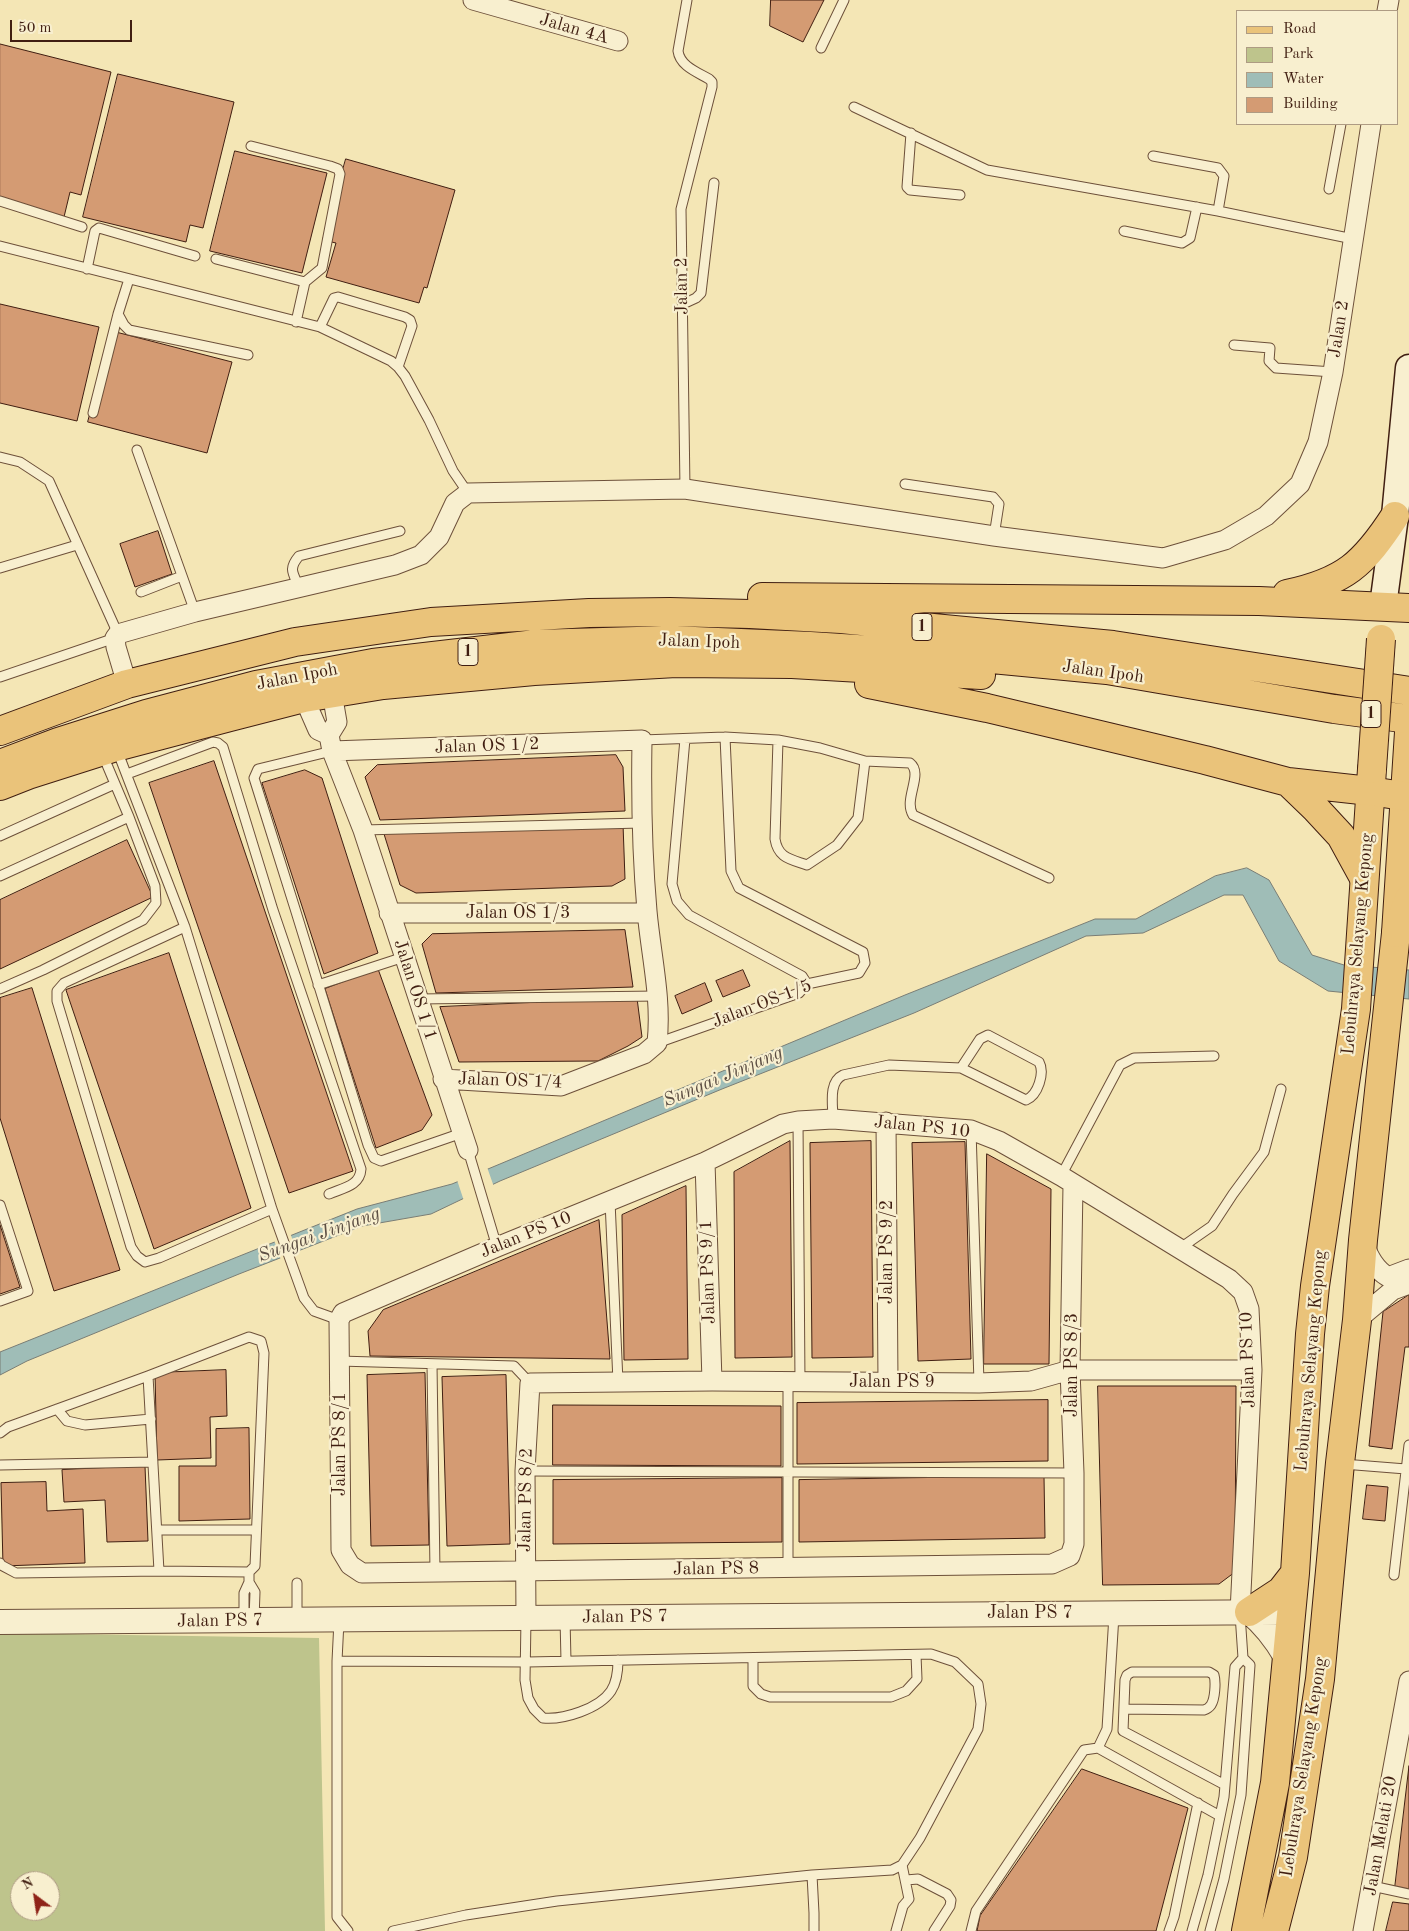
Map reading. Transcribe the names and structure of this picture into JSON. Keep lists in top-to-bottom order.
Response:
{
  "streets": {
    "main road": ["1", "Jalan Ipoh", "Lebuhraya Selayang Kepong"],
    "street": [
      "Jalan 4A",
      "Jalan 2",
      "Jalan OS 1/2",
      "Jalan OS 1/3",
      "Jalan OS 1/1",
      "Jalan OS 1/4",
      "Jalan PS 10",
      "Jalan PS 9/2",
      "Jalan PS 9/1",
      "Jalan PS 8/3",
      "Jalan PS 9",
      "Jalan PS 8/1",
      "Jalan PS 8/2",
      "Jalan PS 8",
      "Jalan PS 7",
      "Jalan Melati 20"
    ],
    "lane": ["Jalan OS 1/5"]
  },
  "crossings": [
    ["Jalan OS 1/2", "Jalan OS 1/1"],
    ["Jalan OS 1/3", "Jalan OS 1/1"],
    ["Lebuhraya Selayang Kepong", "Jalan PS 7"],
    ["Jalan OS 1/1", "Jalan OS 1/4"],
    ["Jalan OS 1/1", "Jalan PS 10"],
    ["Jalan OS 1/5", "Jalan OS 1/4"],
    ["Jalan PS 10", "Jalan PS 9/2"],
    ["Jalan PS 10", "Jalan PS 9/1"],
    ["Jalan PS 10", "Jalan PS 8/3"],
    ["Jalan PS 10", "Jalan PS 9"],
    ["Jalan PS 10", "Jalan PS 8/1"],
    ["Jalan PS 10", "Jalan PS 7"],
    ["Jalan PS 9/2", "Jalan PS 9"],
    ["Jalan PS 9/1", "Jalan PS 9"],
    ["Jalan PS 8/3", "Jalan PS 9"],
    ["Jalan PS 8/3", "Jalan PS 8"],
    ["Jalan PS 9", "Jalan PS 8/2"],
    ["Jalan PS 8/1", "Jalan PS 8"],
    ["Jalan PS 8/2", "Jalan PS 8"],
    ["Jalan PS 8/2", "Jalan PS 7"]
  ],
  "water": ["Sungai Jinjang"],
  "legend": [
    "Road",
    "Park",
    "Water",
    "Building"
  ],
  "scale_bar": "50 m",
  "north": "top left"
}
